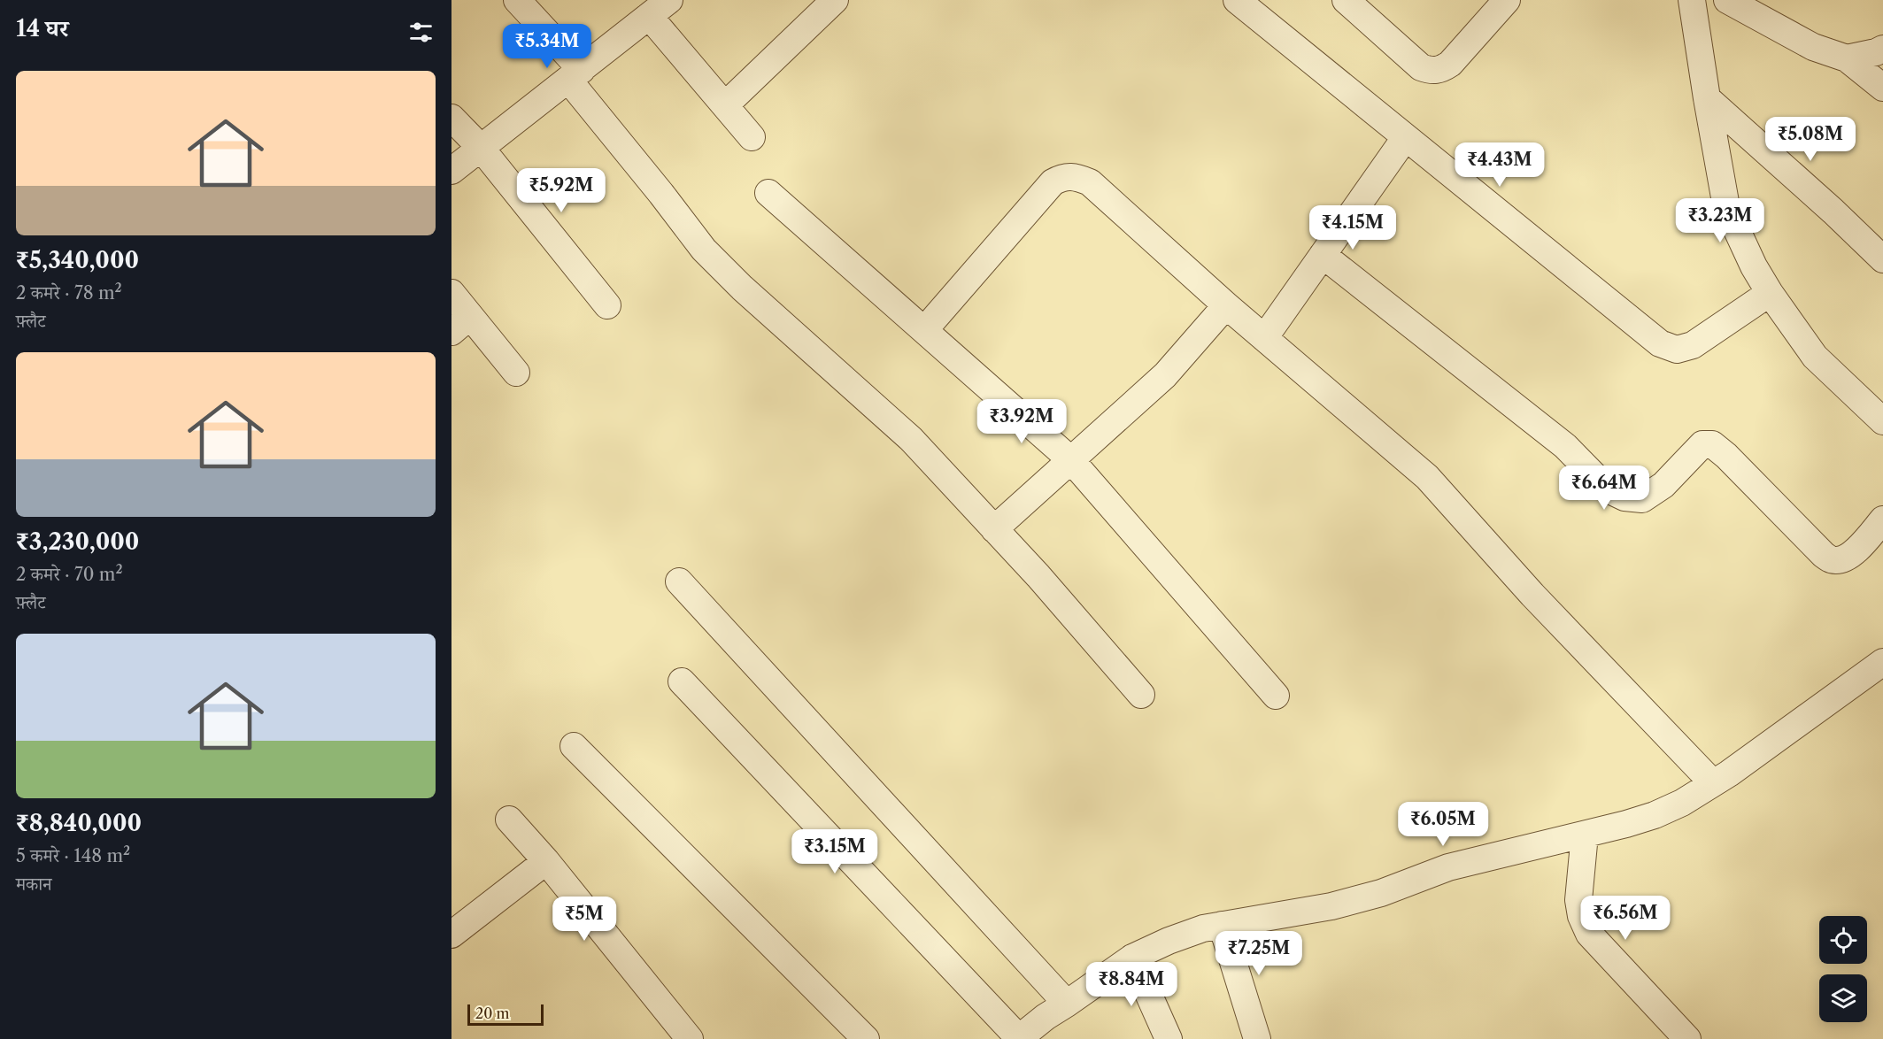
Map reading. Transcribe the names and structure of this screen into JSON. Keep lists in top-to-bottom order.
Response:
{
  "scale_bar": "20 m",
  "page": {
    "heading": "14 घर",
    "price": [
      "₹5.34M",
      "₹5.08M",
      "₹4.43M",
      "₹5.92M",
      "₹3.23M",
      "₹4.15M",
      "₹3.92M",
      "₹6.64M",
      "₹6.05M",
      "₹3.15M",
      "₹6.56M",
      "₹5M",
      "₹7.25M",
      "₹8.84M"
    ],
    "list": [
      {
        "name": "₹5,340,000",
        "note": "2 कमरे · 78 m² · फ़्लैट"
      },
      {
        "name": "₹3,230,000",
        "note": "2 कमरे · 70 m² · फ़्लैट"
      },
      {
        "name": "₹8,840,000",
        "note": "5 कमरे · 148 m² · मकान"
      }
    ],
    "scale": "20 m"
  }
}
